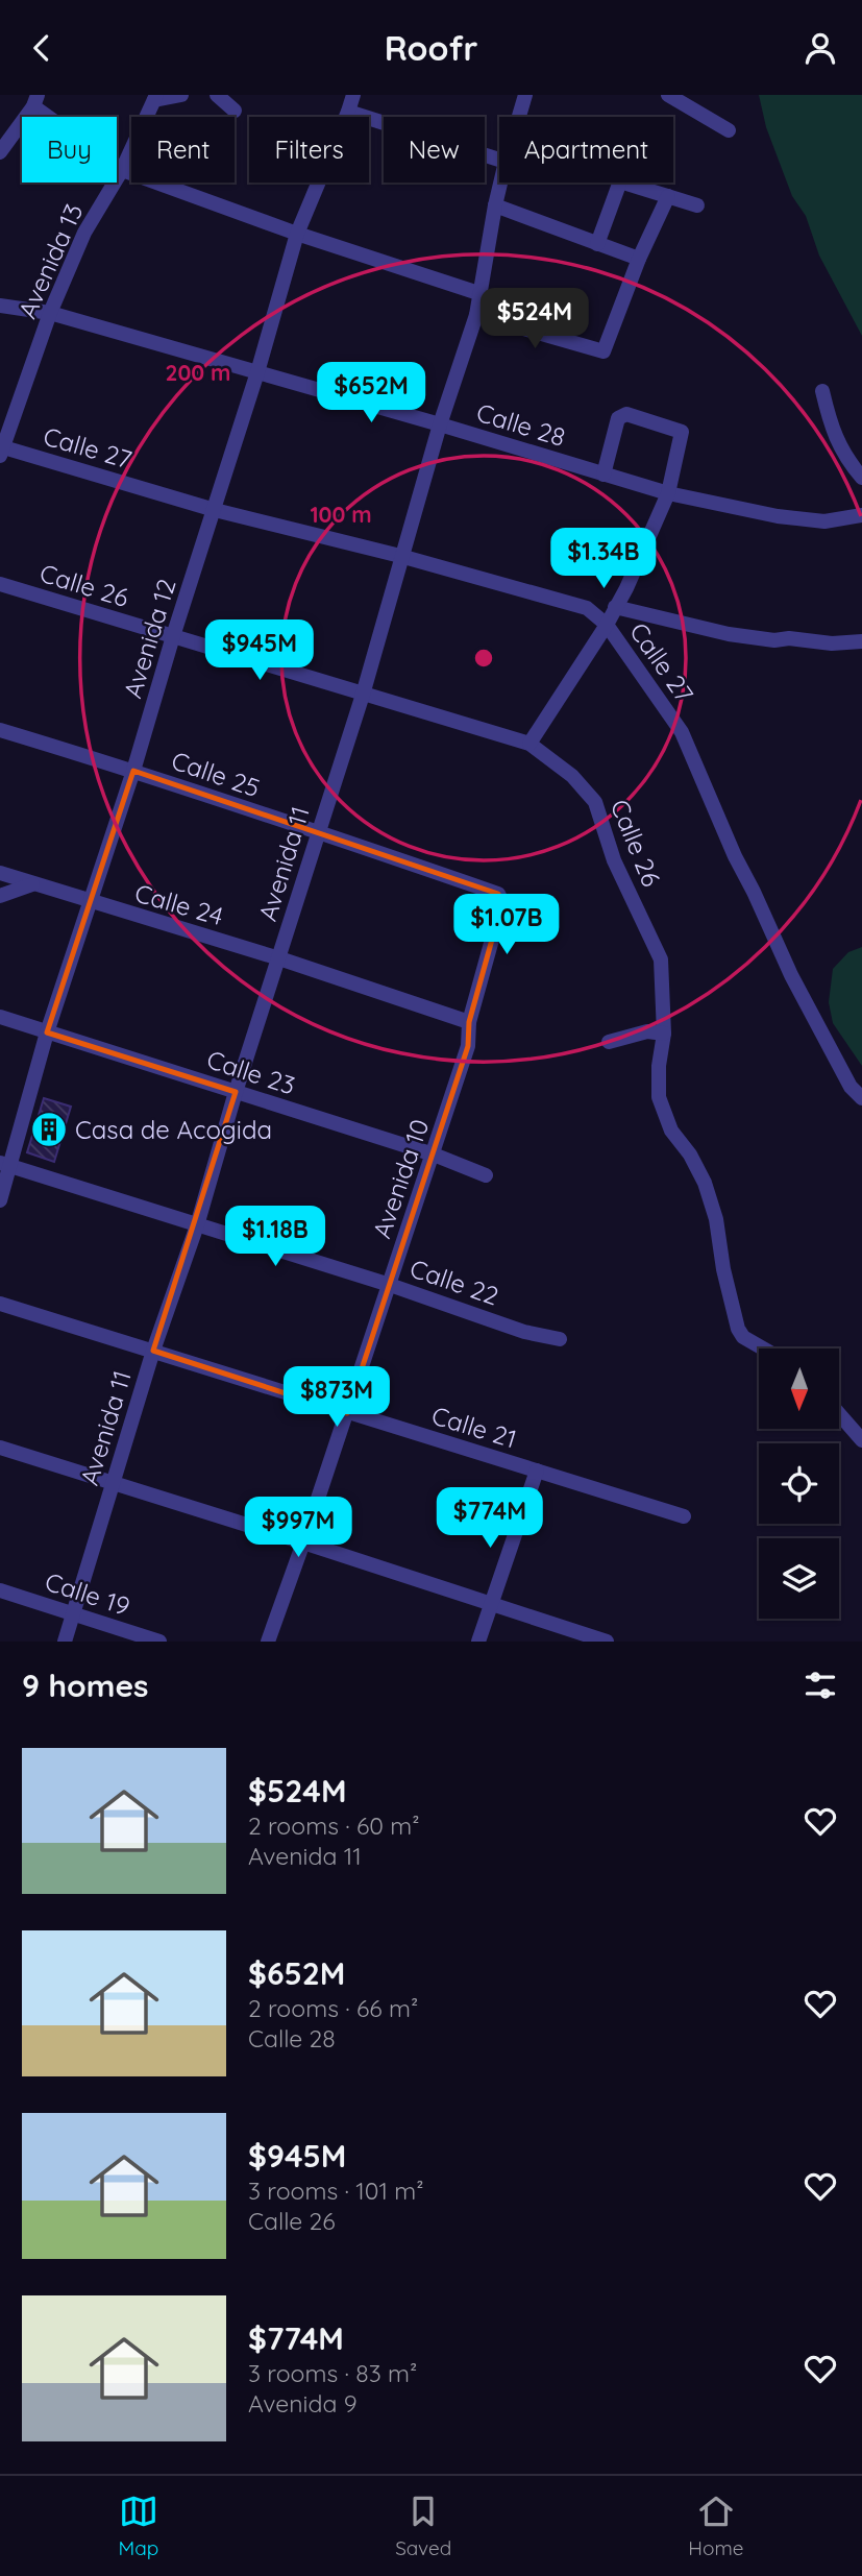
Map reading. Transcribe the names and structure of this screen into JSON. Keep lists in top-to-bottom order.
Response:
{
  "streets": {
    "street": [
      "Avenida 13",
      "Calle 28",
      "Calle 27",
      "Calle 26",
      "Avenida 12",
      "Calle 25",
      "Avenida 11",
      "Calle 24",
      "Calle 23",
      "Avenida 10",
      "Calle 22",
      "Calle 21",
      "Calle 19"
    ]
  },
  "crossings": [
    ["Avenida 13", "Calle 28"],
    ["Avenida 13", "Calle 27"],
    ["Calle 28", "Avenida 12"],
    ["Calle 28", "Avenida 11"],
    ["Calle 27", "Avenida 12"],
    ["Calle 27", "Avenida 11"],
    ["Calle 26", "Avenida 12"],
    ["Calle 26", "Avenida 11"],
    ["Avenida 12", "Calle 25"],
    ["Avenida 12", "Calle 24"],
    ["Avenida 12", "Calle 23"],
    ["Avenida 12", "Calle 22"],
    ["Calle 25", "Avenida 11"],
    ["Calle 25", "Avenida 10"],
    ["Avenida 11", "Calle 24"],
    ["Avenida 11", "Calle 23"],
    ["Avenida 11", "Calle 22"],
    ["Avenida 11", "Calle 21"],
    ["Avenida 11", "Calle 19"],
    ["Calle 24", "Avenida 10"],
    ["Calle 23", "Avenida 10"],
    ["Avenida 10", "Calle 22"],
    ["Avenida 10", "Calle 21"]
  ],
  "places": {
    "building": ["Casa de Acogida"]
  },
  "north": "bottom",
  "page": {
    "header": "Roofr",
    "chip": [
      "Buy",
      "Rent",
      "Filters",
      "New",
      "Apartment"
    ],
    "price": [
      "$524M",
      "$652M",
      "$1.34B",
      "$945M",
      "$1.07B",
      "$1.18B",
      "$873M",
      "$774M",
      "$997M"
    ],
    "heading": "9 homes",
    "list": [
      {
        "name": "$524M",
        "note": "2 rooms · 60 m² · Avenida 11"
      },
      {
        "name": "$652M",
        "note": "2 rooms · 66 m² · Calle 28"
      },
      {
        "name": "$945M",
        "note": "3 rooms · 101 m² · Calle 26"
      },
      {
        "name": "$774M",
        "note": "3 rooms · 83 m² · Avenida 9"
      }
    ],
    "tabs": ["Map", "Saved", "Home"]
  },
  "rings": ["200 m", "100 m"]
}
